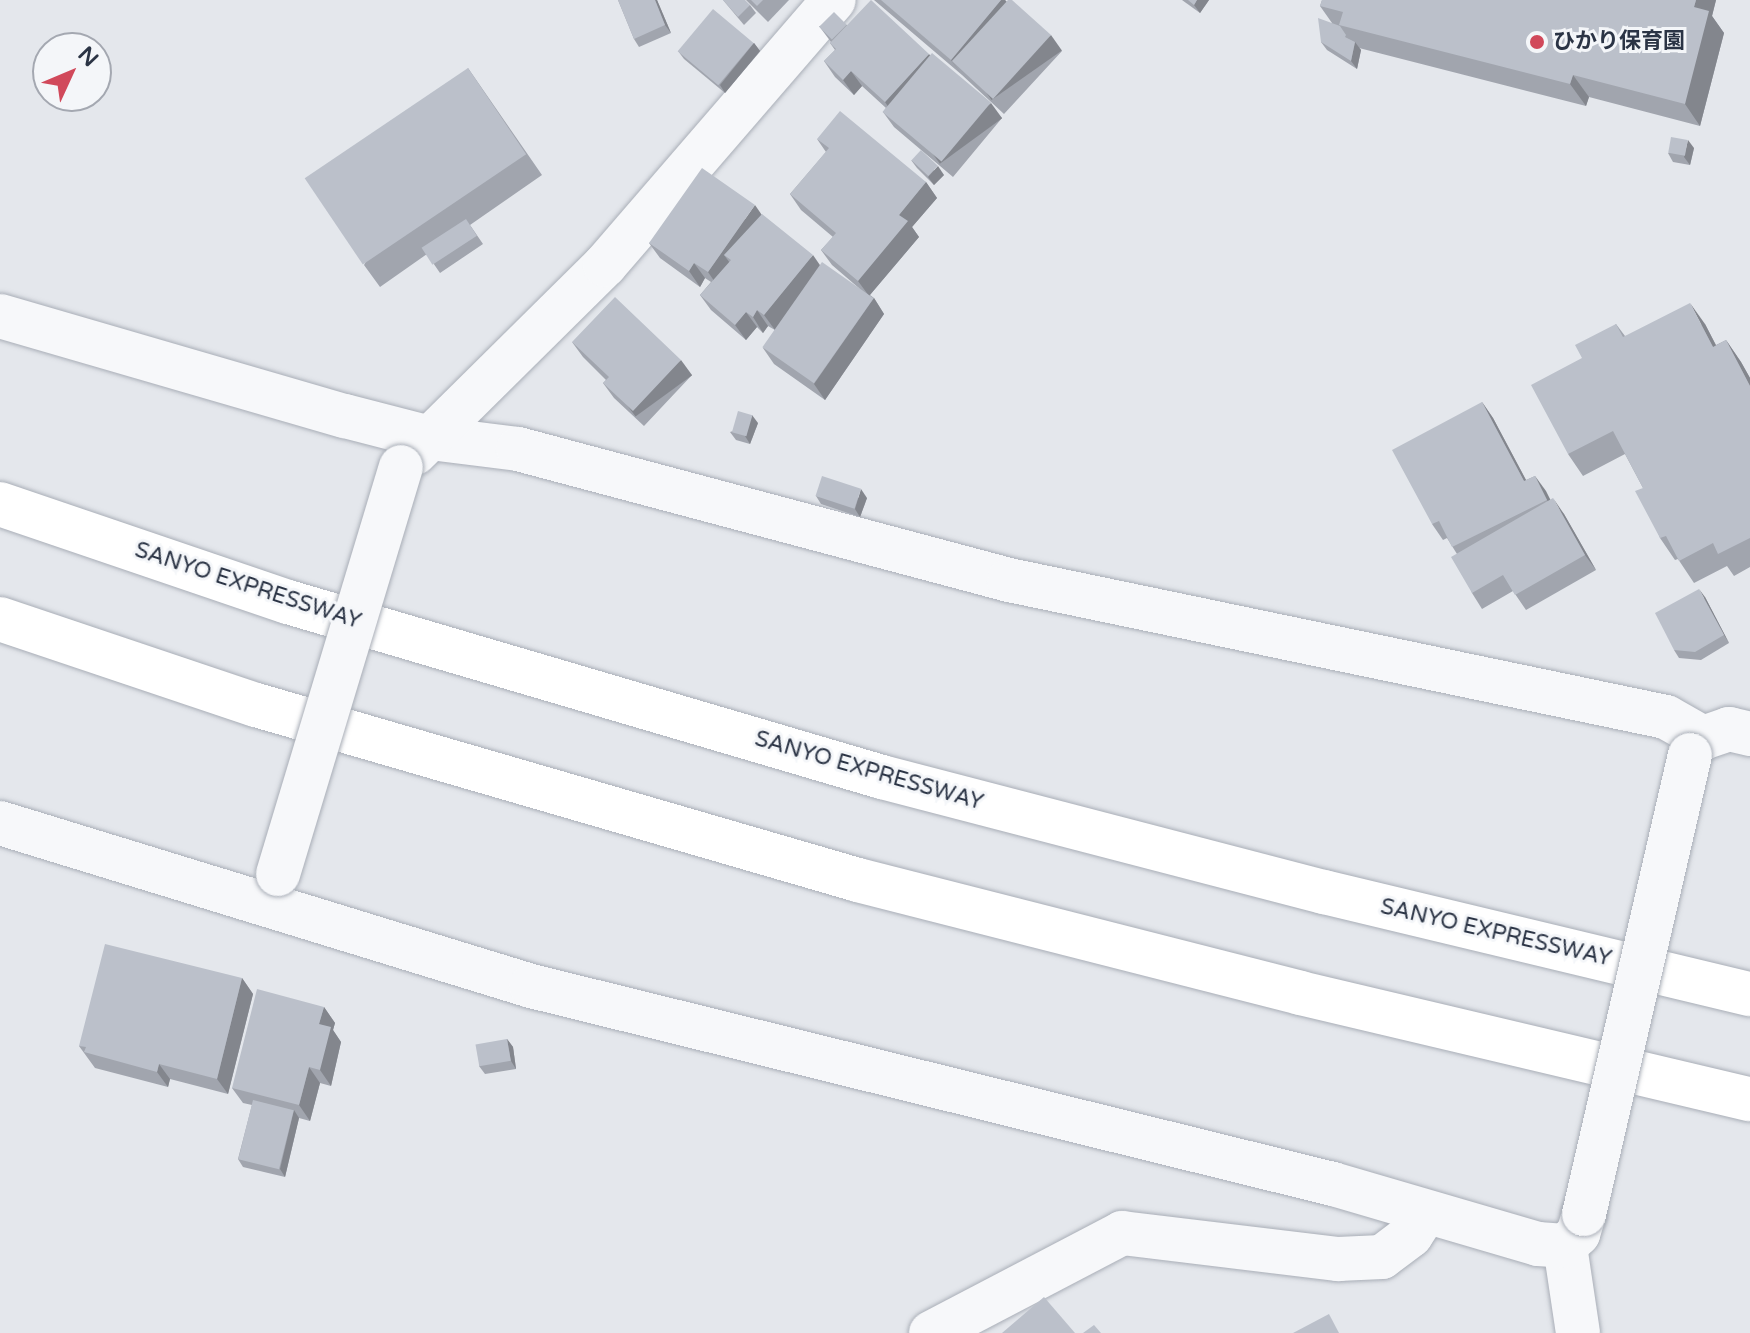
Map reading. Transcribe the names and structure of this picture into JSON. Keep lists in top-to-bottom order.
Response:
{
  "streets": {
    "highway": ["SANYO EXPRESSWAY"]
  },
  "places": ["ひかり保育園"],
  "north": "top right"
}
